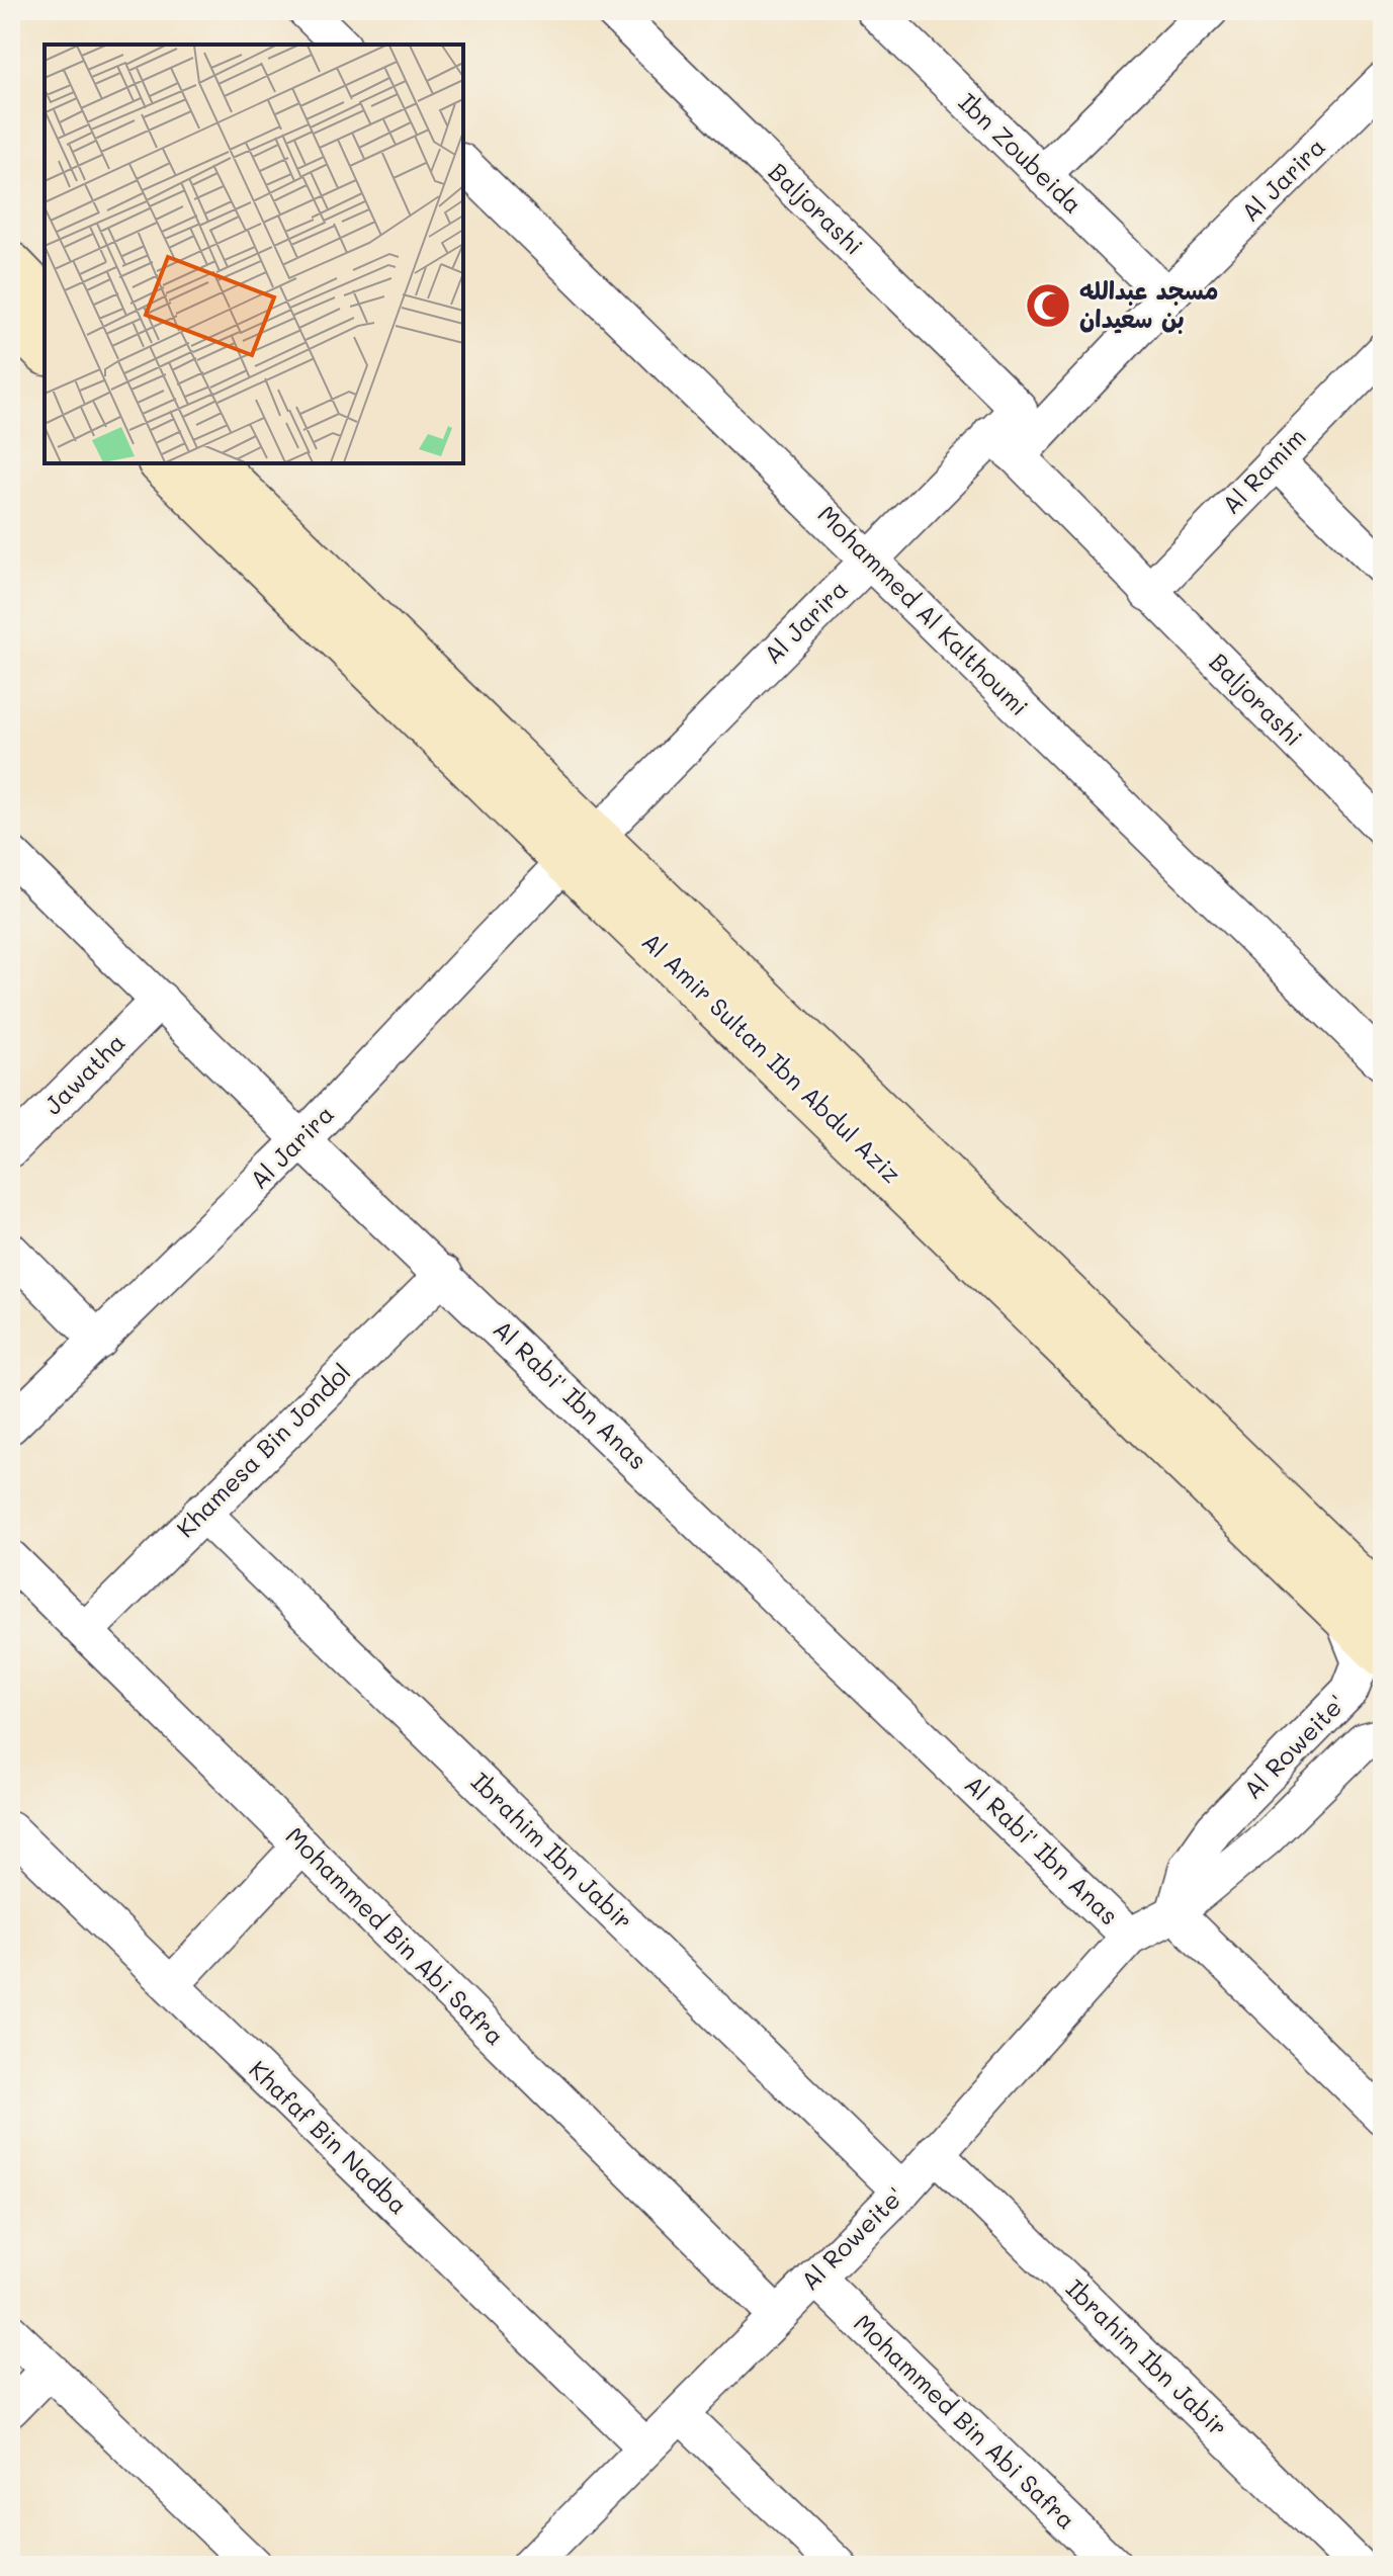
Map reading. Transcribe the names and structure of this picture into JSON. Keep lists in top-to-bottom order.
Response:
{
  "streets": {
    "street": [
      "Ibn Zoubeida",
      "Al Jarira",
      "Baljorashi",
      "Al Ramim",
      "Mohammed Al Kalthoumi",
      "Al Amir Sultan Ibn Abdul Aziz",
      "Jawatha",
      "Al Rabi' Ibn Anas",
      "Khamesa Bin Jondol",
      "Al Roweite'",
      "Ibrahim Ibn Jabir",
      "Mohammed Bin Abi Safra",
      "Khafaf Bin Nadba"
    ]
  },
  "crossings": [
    ["Ibn Zoubeida", "Al Jarira"],
    ["Al Jarira", "Baljorashi"],
    ["Al Jarira", "Mohammed Al Kalthoumi"],
    ["Al Jarira", "Al Amir Sultan Ibn Abdul Aziz"],
    ["Al Jarira", "Al Rabi' Ibn Anas"],
    ["Baljorashi", "Al Ramim"],
    ["Al Amir Sultan Ibn Abdul Aziz", "Al Roweite'"],
    ["Jawatha", "Al Rabi' Ibn Anas"],
    ["Al Rabi' Ibn Anas", "Khamesa Bin Jondol"],
    ["Al Rabi' Ibn Anas", "Al Roweite'"],
    ["Khamesa Bin Jondol", "Ibrahim Ibn Jabir"],
    ["Khamesa Bin Jondol", "Mohammed Bin Abi Safra"],
    ["Al Roweite'", "Ibrahim Ibn Jabir"],
    ["Al Roweite'", "Mohammed Bin Abi Safra"],
    ["Al Roweite'", "Khafaf Bin Nadba"]
  ],
  "places": {
    "mosque": ["مسجد عبدالله بن سعيدان"]
  }
}
